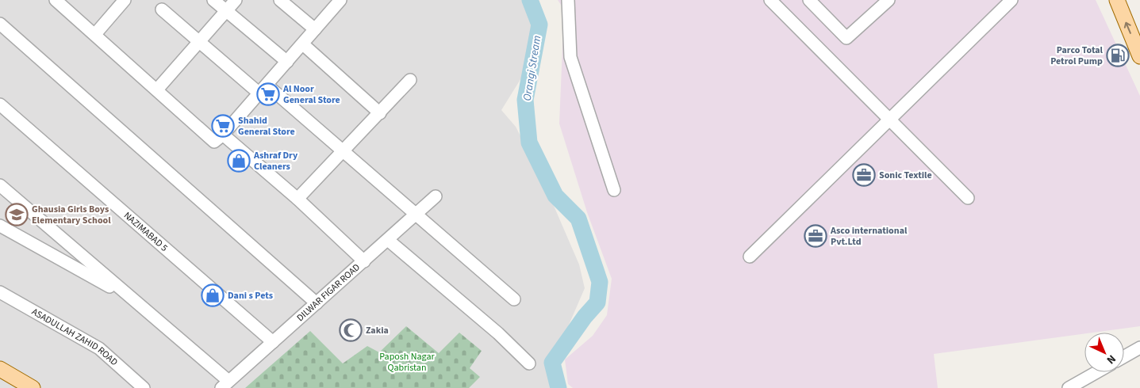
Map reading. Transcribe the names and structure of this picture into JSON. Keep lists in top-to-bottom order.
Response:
{
  "streets": {
    "street": ["NAZIMABAD 5", "DILWAR FIGAR ROAD", "ASADULLAH ZAHID ROAD"]
  },
  "crossings": [
    ["NAZIMABAD 5", "DILWAR FIGAR ROAD"]
  ],
  "water": ["Orangi Stream"],
  "parks": ["Paposh Nagar Qabristan"],
  "places": {
    "fuel station": ["Parco Total Petrol Pump"],
    "supermarket": ["Al Noor General Store", "Shahid General Store"],
    "shop": ["Ashraf Dry Cleaners", "Dani s Pets"],
    "office": ["Sonic Textile", "Asco international Pvt.Ltd"],
    "school or university": ["Ghausia Girls Boys Elementary School"],
    "mosque": ["Zakia"]
  },
  "north": "bottom right"
}
